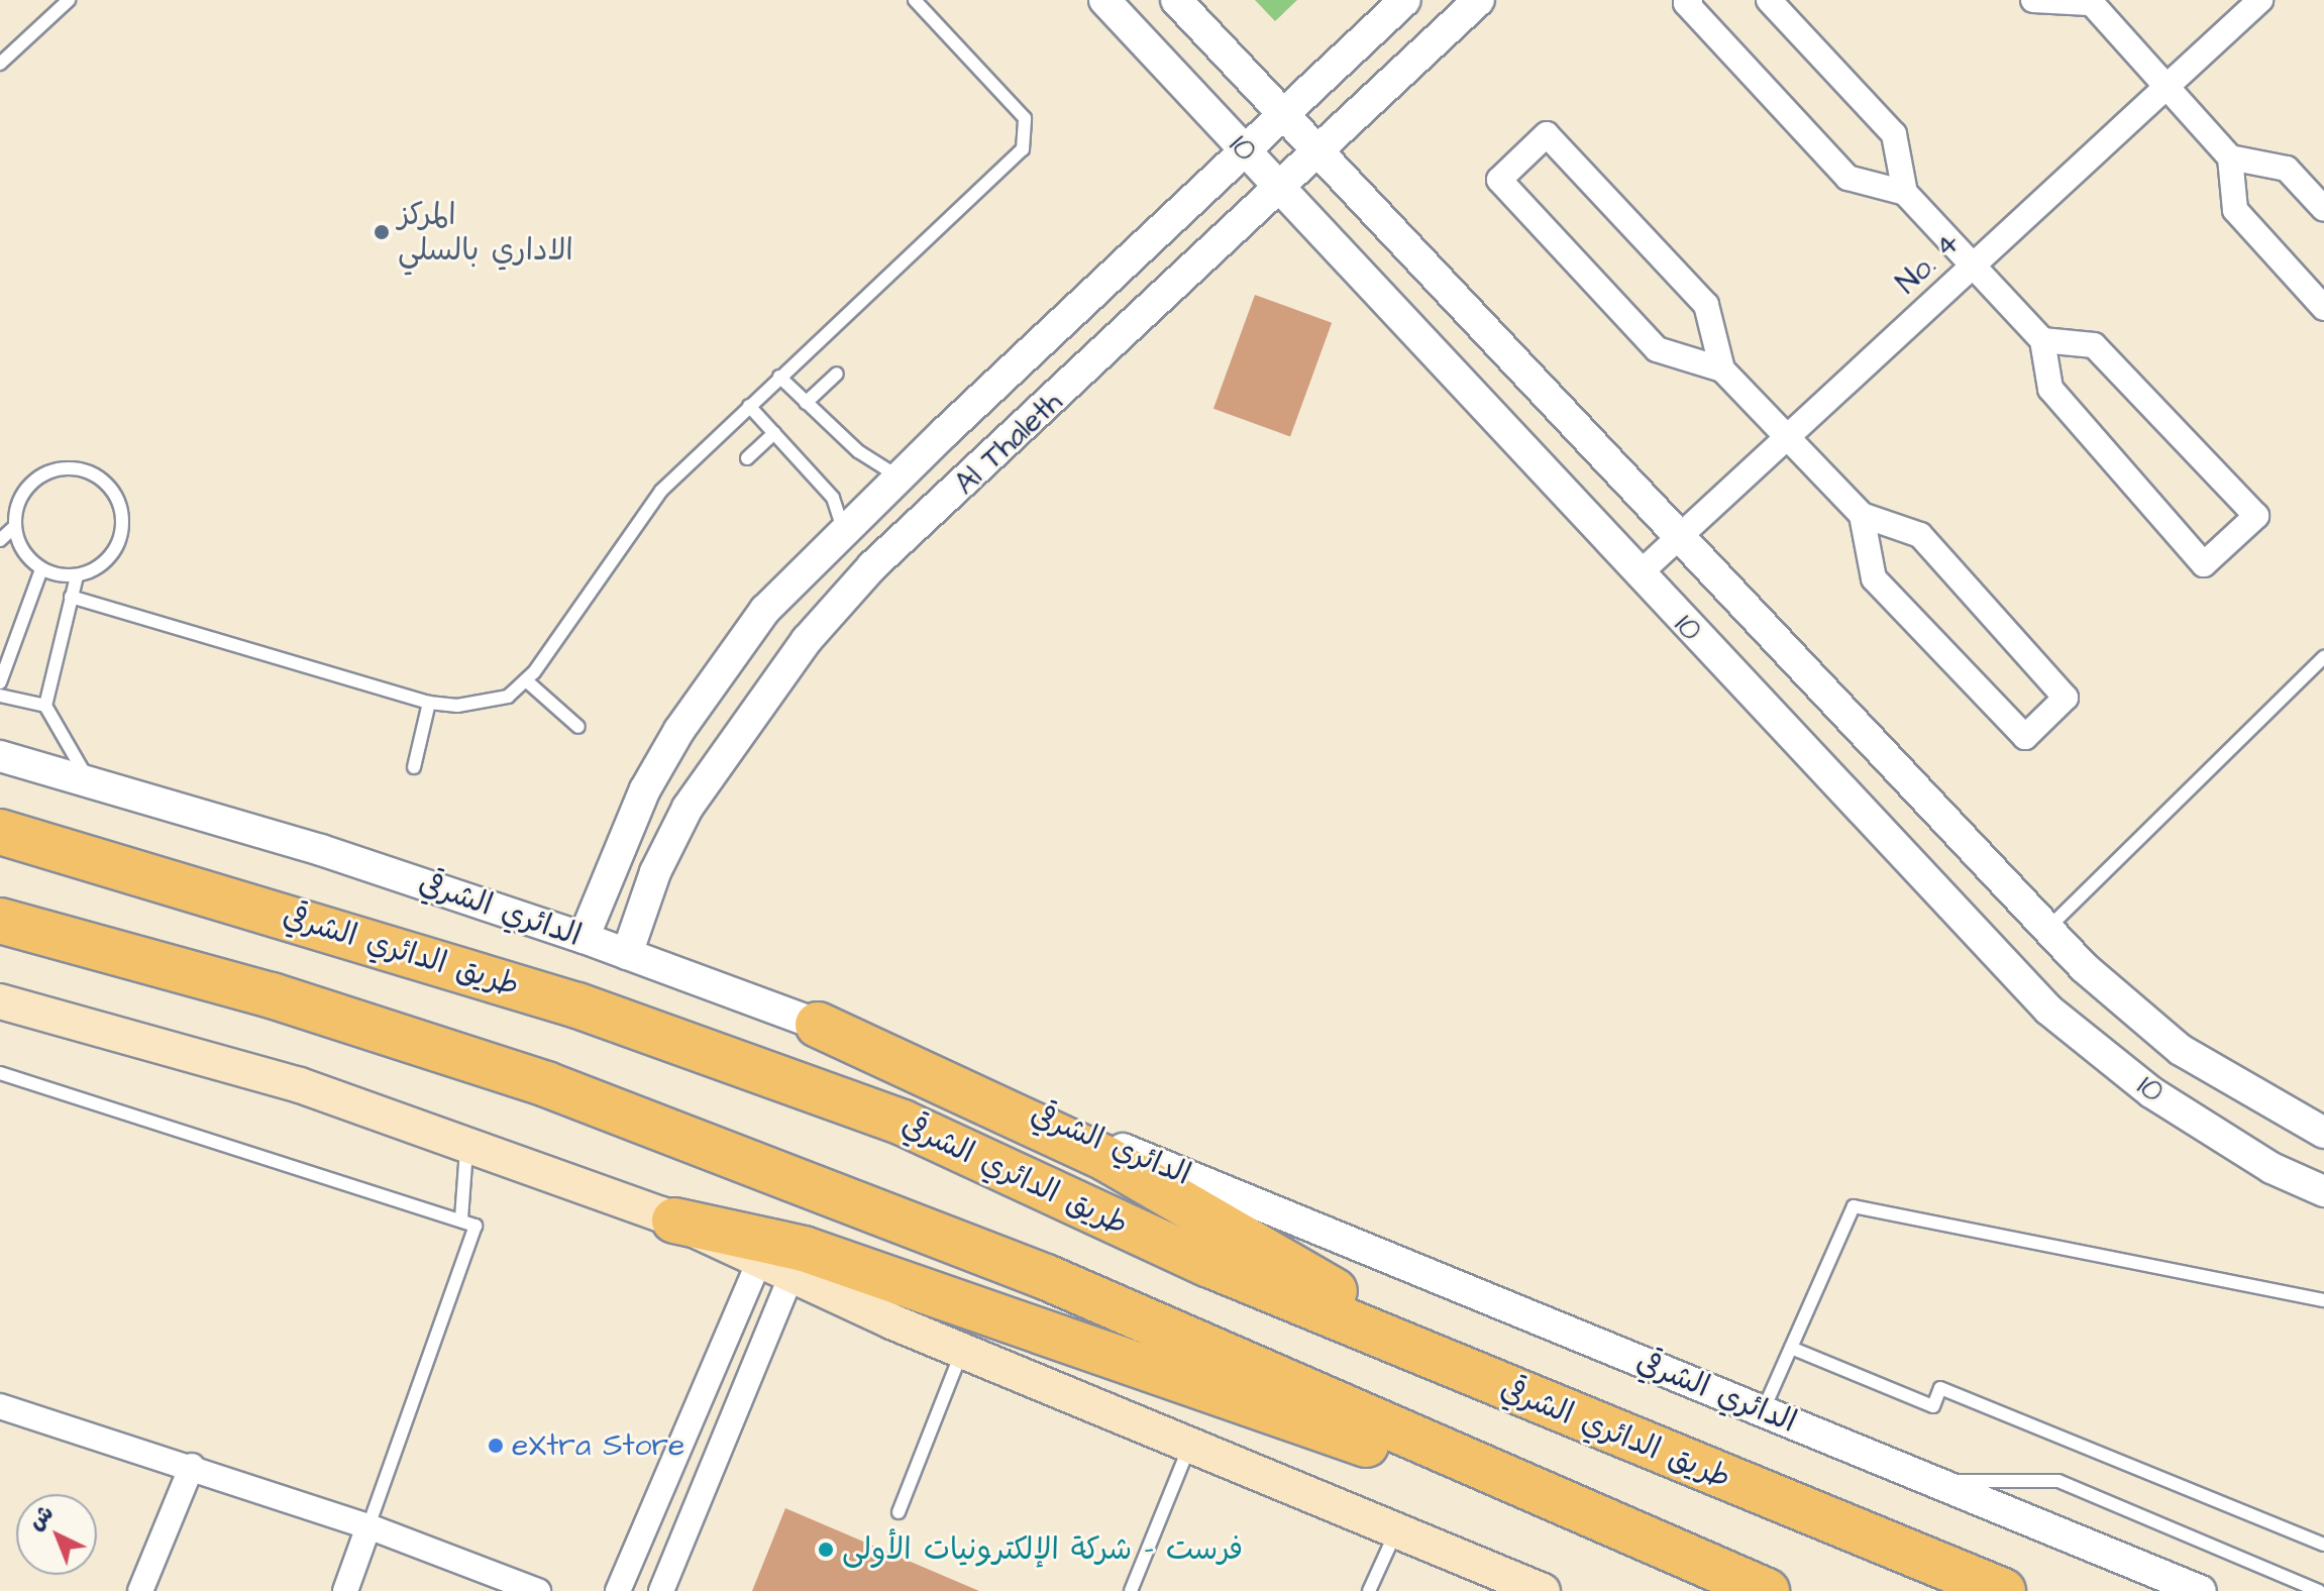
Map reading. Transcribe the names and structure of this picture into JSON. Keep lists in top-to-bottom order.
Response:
{
  "streets": {
    "highway": ["طريق الدائري الشرقي"],
    "street": [
      "10",
      "No. 4",
      "Al Thaleth",
      "الدائري الشرقي"
    ]
  },
  "crossings": [
    ["10", "No. 4"],
    ["10", "Al Thaleth"],
    ["Al Thaleth", "الدائري الشرقي"]
  ],
  "places": ["المركز الاداري بالسلي", "eXtra Store", "فرست - شركة الإلكترونيات الأولى"],
  "north": "top left"
}
